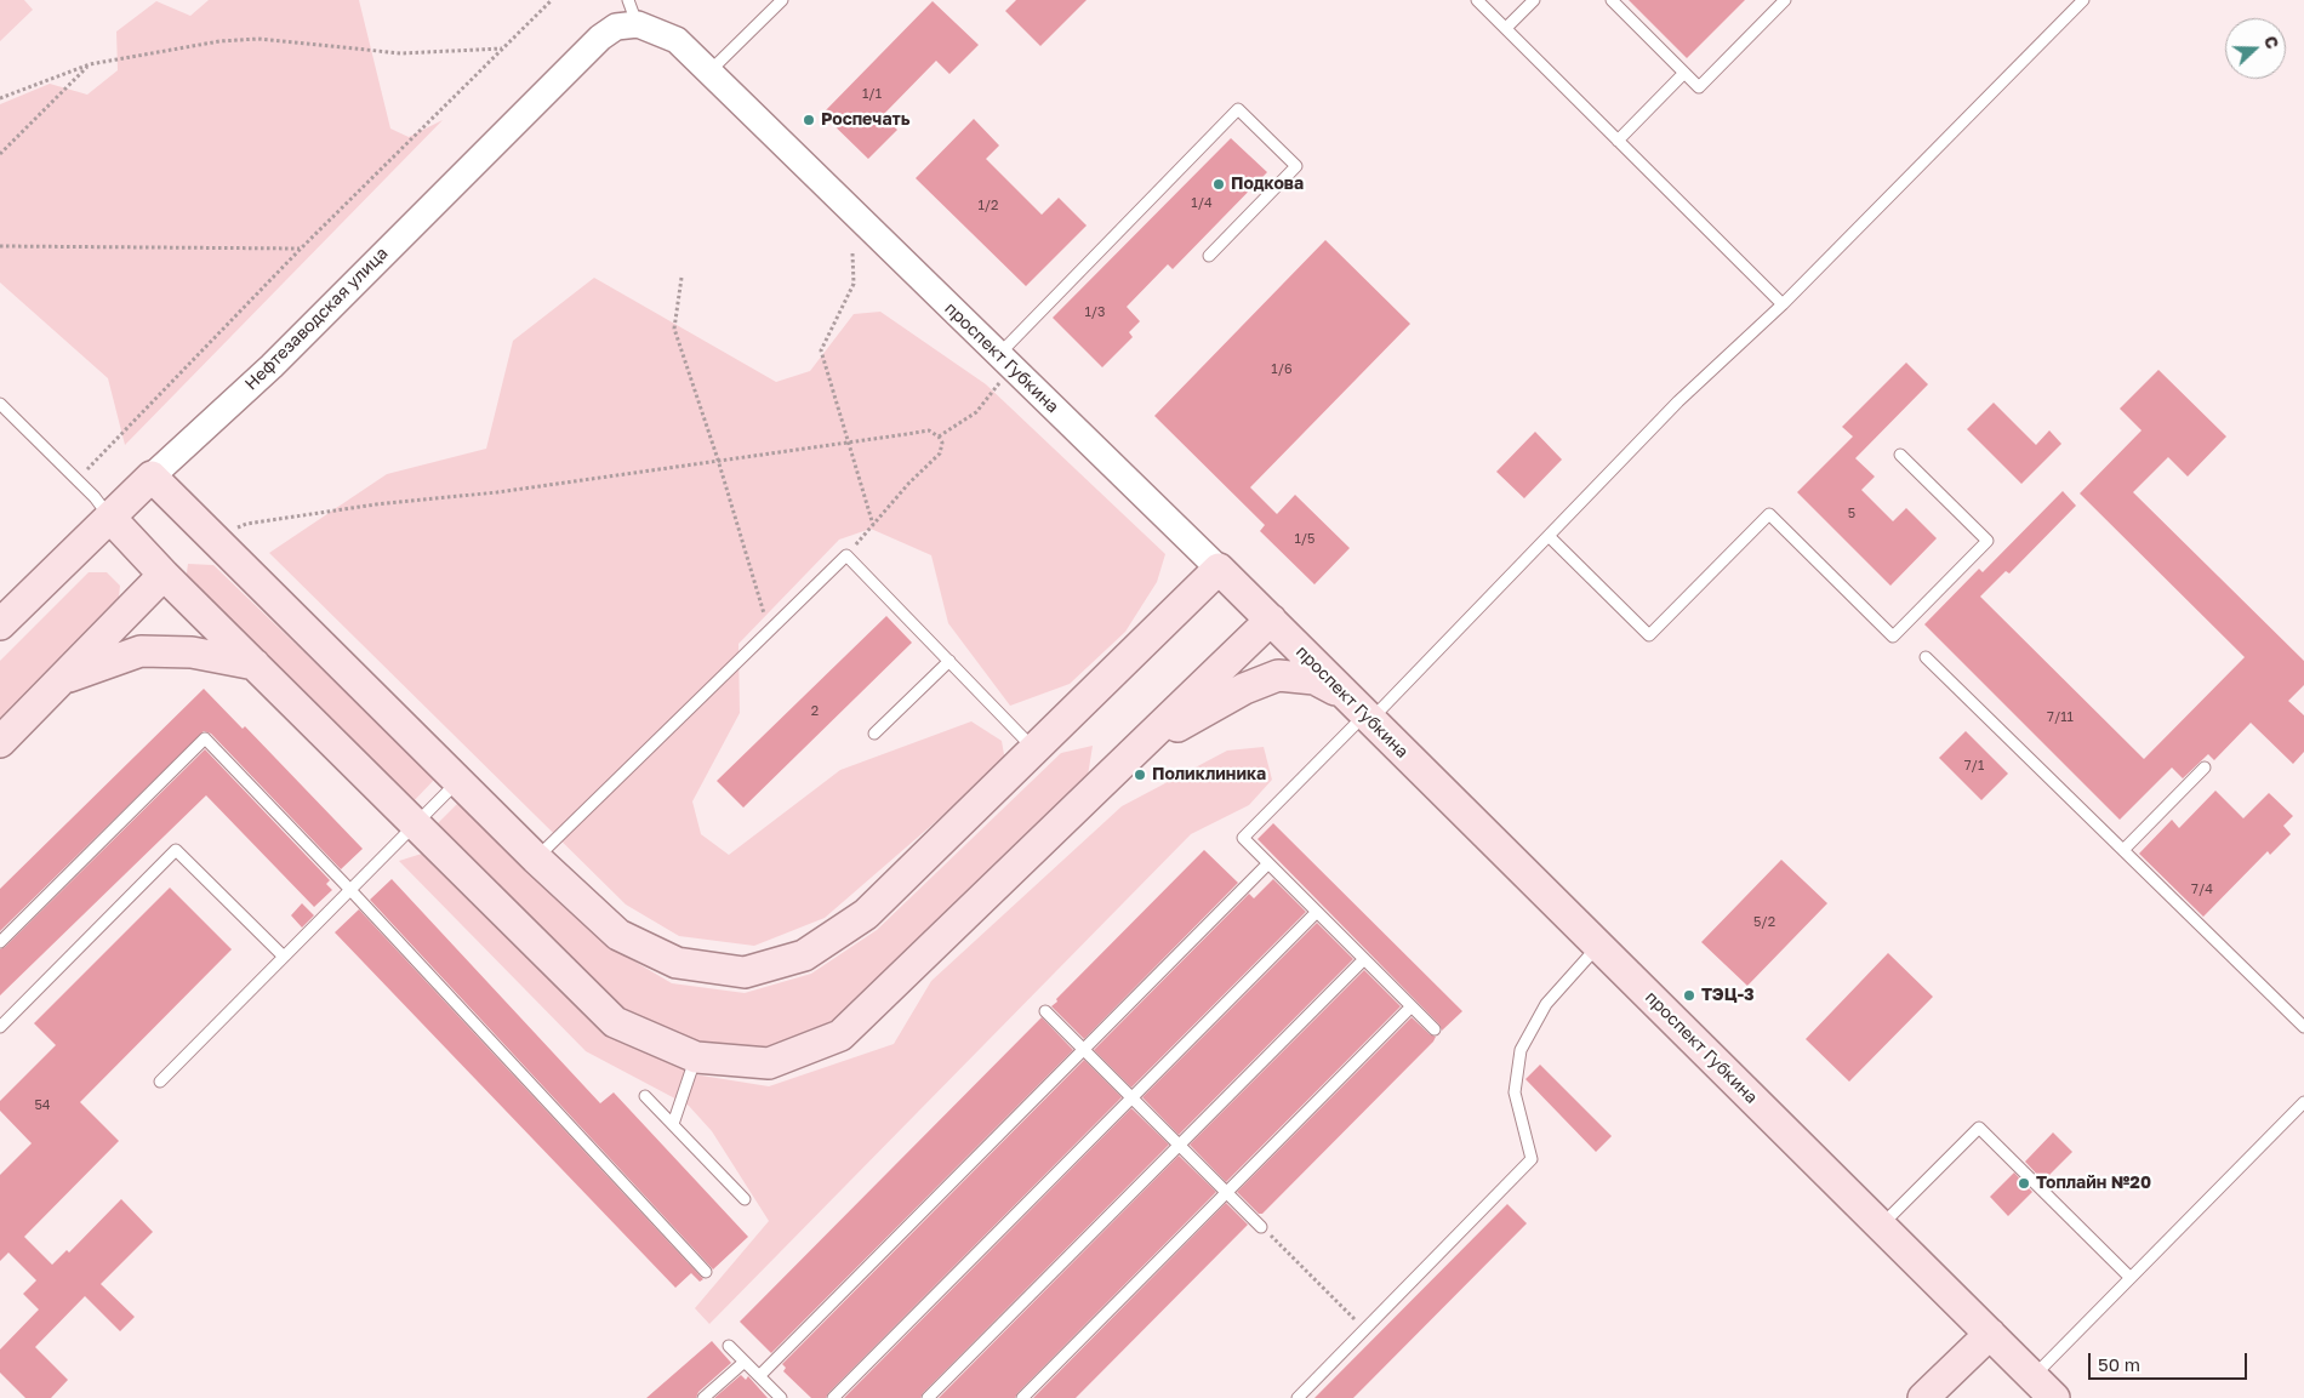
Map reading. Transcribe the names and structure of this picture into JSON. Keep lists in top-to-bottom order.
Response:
{
  "streets": {
    "main road": ["Нефтезаводская улица", "проспект Губкина"]
  },
  "crossings": [
    ["Нефтезаводская улица", "проспект Губкина"]
  ],
  "places": [
    "Роспечать",
    "Подкова",
    "Поликлиника",
    "ТЭЦ-3",
    "Топлайн №20"
  ],
  "house_numbers": [
    "1/1",
    "1/4",
    "1/2",
    "1/3",
    "1/6",
    "5",
    "1/5",
    "2",
    "7/11",
    "7/1",
    "7/4",
    "5/2",
    "54"
  ],
  "scale_bar": "50 m",
  "north": "right"
}
